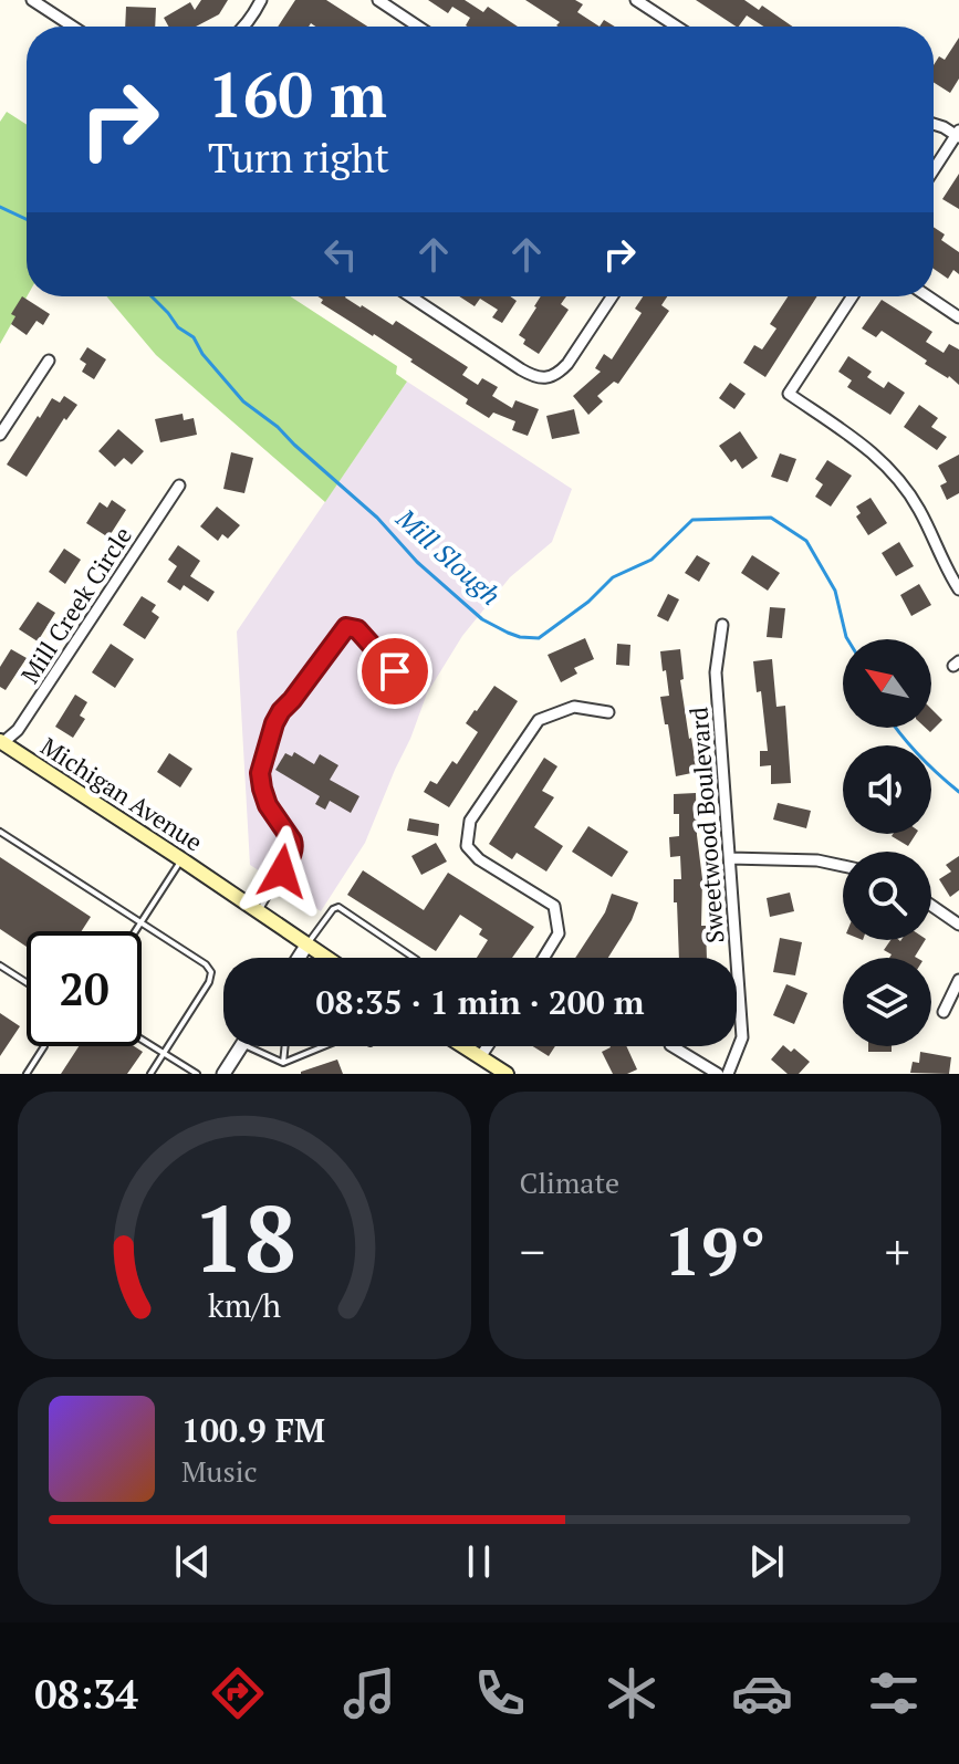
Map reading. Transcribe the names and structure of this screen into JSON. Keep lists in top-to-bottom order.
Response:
{
  "streets": {
    "main road": ["Michigan Avenue"],
    "street": ["Mill Creek Circle", "Sweetwood Boulevard"]
  },
  "crossings": [
    ["Mill Creek Circle", "Michigan Avenue"]
  ],
  "water": ["Mill Slough"],
  "north": "top left",
  "page": {
    "turn": ["160 m", "Turn right"],
    "limit": "20",
    "trip": "08:35 · 1 min · 200 m",
    "tile": "Climate",
    "heat": ["−", "19°", "+"],
    "song": ["100.9 FM", "Music"],
    "tabs": "08:34",
    "gauge": ["18", "km/h"]
  }
}
